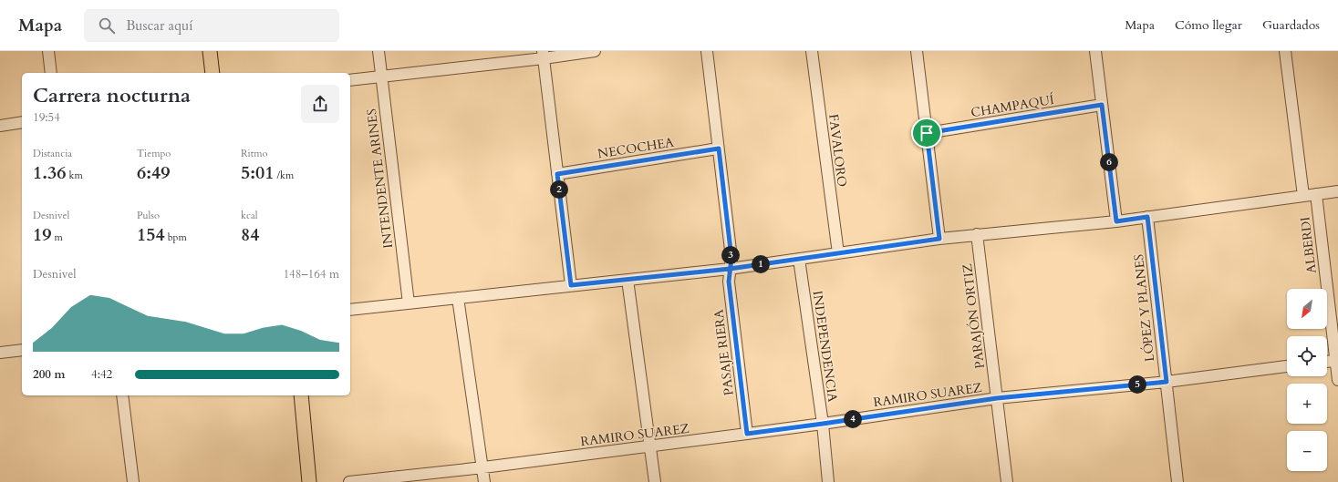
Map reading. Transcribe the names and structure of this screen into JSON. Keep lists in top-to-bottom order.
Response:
{
  "streets": {
    "street": [
      "CHAMPAQUÍ",
      "NECOCHEA",
      "FAVALORO",
      "INTENDENTE ARINES",
      "ALBERDI",
      "LÓPEZ Y PLANES",
      "PARAJÓN ORTIZ",
      "INDEPENDENCIA",
      "PASAJE RIERA",
      "RAMIRO SUAREZ"
    ]
  },
  "crossings": [
    ["LÓPEZ Y PLANES", "RAMIRO SUAREZ"],
    ["PARAJÓN ORTIZ", "RAMIRO SUAREZ"],
    ["INDEPENDENCIA", "RAMIRO SUAREZ"],
    ["PASAJE RIERA", "RAMIRO SUAREZ"]
  ],
  "north": "bottom left",
  "page": {
    "header": "Mapa",
    "search": "Buscar aquí",
    "nav": ["Mapa", "Cómo llegar", "Guardados"],
    "heading": ["Carrera nocturna", "19:54"],
    "stats": [
      ["Distancia", "1.36 km"],
      ["Tiempo", "6:49"],
      ["Ritmo", "5:01 /km"],
      ["Desnivel", "19 m"],
      ["Pulso", "154 bpm"],
      ["kcal", "84"]
    ],
    "pins": [
      "6",
      "2",
      "3",
      "1",
      "5",
      "4"
    ],
    "chart": ["Desnivel", "148–164 m"],
    "map_buttons": ["+", "−"],
    "list": [
      {
        "name": "200 m",
        "note": "4:42"
      }
    ]
  }
}
